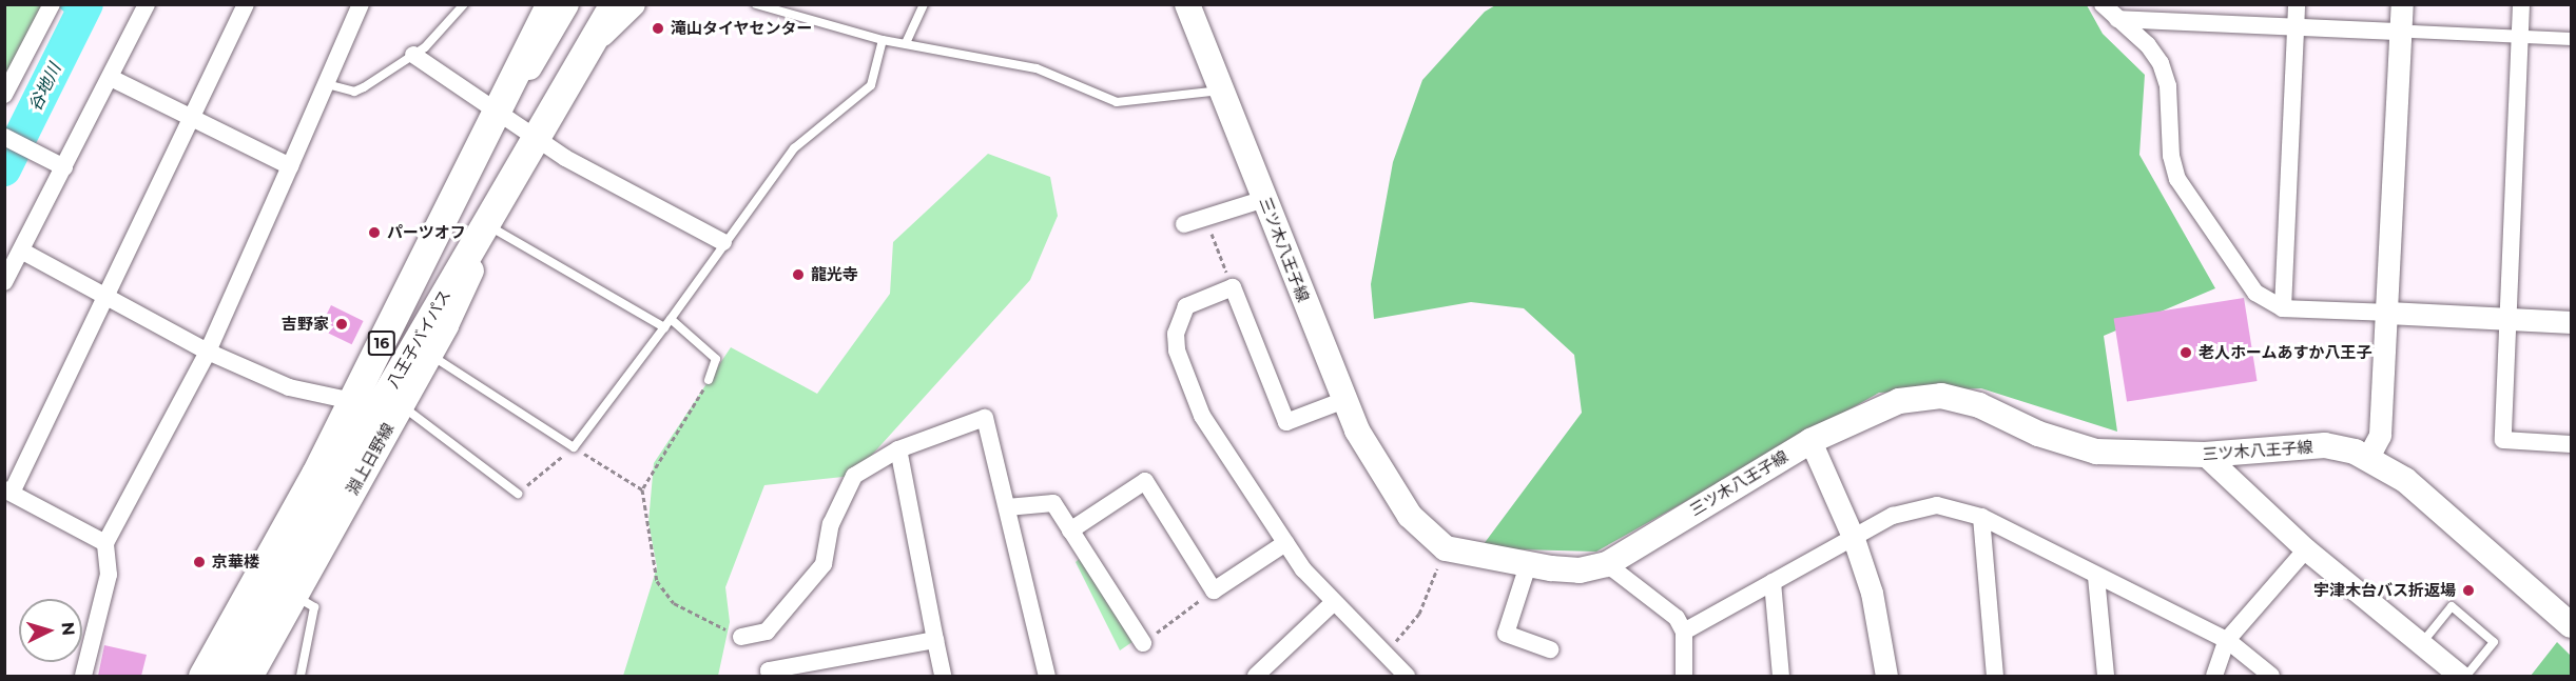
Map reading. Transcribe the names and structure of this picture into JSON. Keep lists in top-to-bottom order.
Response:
{
  "streets": {
    "highway": ["八王子バイパス", "16"],
    "main road": ["三ツ木八王子線", "淵上日野線"]
  },
  "crossings": [
    ["八王子バイパス", "淵上日野線"]
  ],
  "water": ["谷地川"],
  "places": [
    "滝山タイヤセンター",
    "パーツオフ",
    "龍光寺",
    "吉野家",
    "老人ホームあすか八王子",
    "京華楼",
    "宇津木台バス折返場"
  ],
  "north": "right"
}
